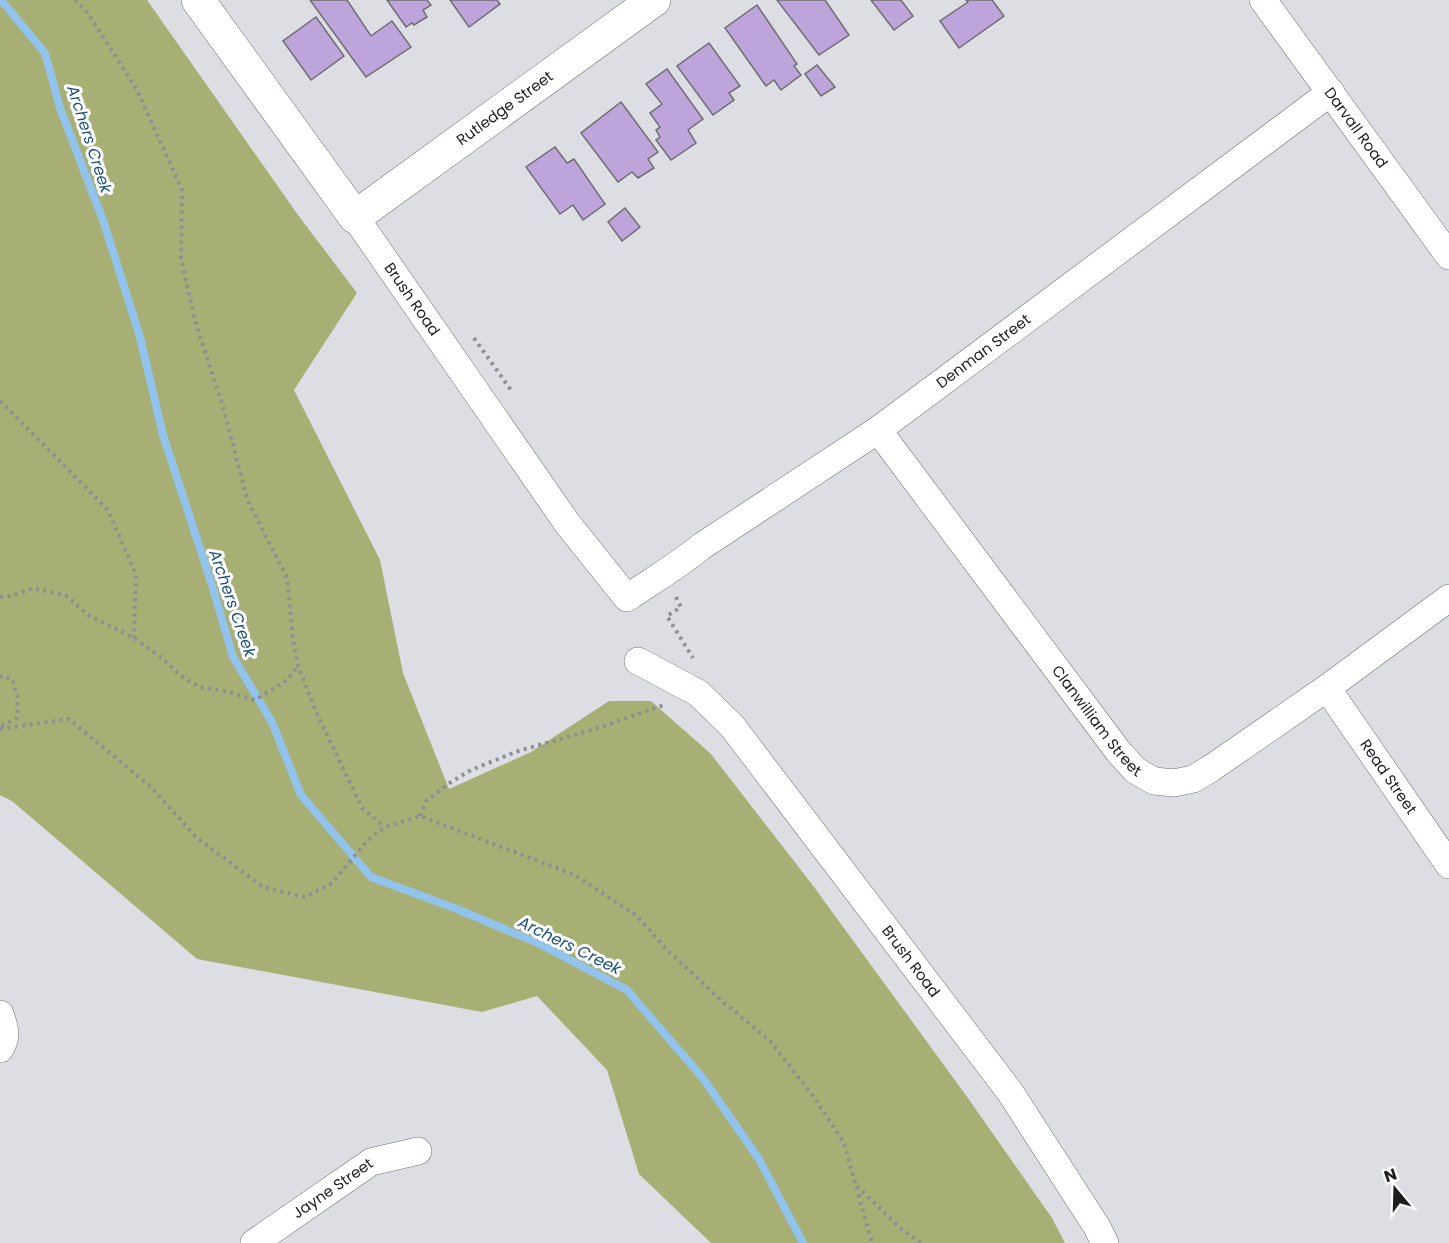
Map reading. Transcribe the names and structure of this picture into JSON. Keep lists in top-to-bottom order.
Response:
{
  "streets": {
    "main road": ["Rutledge Street", "Brush Road"],
    "street": [
      "Darvall Road",
      "Denman Street",
      "Clanwilliam Street",
      "Read Street",
      "Jayne Street"
    ]
  },
  "crossings": [
    ["Rutledge Street", "Brush Road"],
    ["Darvall Road", "Denman Street"],
    ["Brush Road", "Denman Street"],
    ["Denman Street", "Clanwilliam Street"],
    ["Clanwilliam Street", "Read Street"]
  ],
  "water": ["Archers Creek"],
  "north": "top"
}
